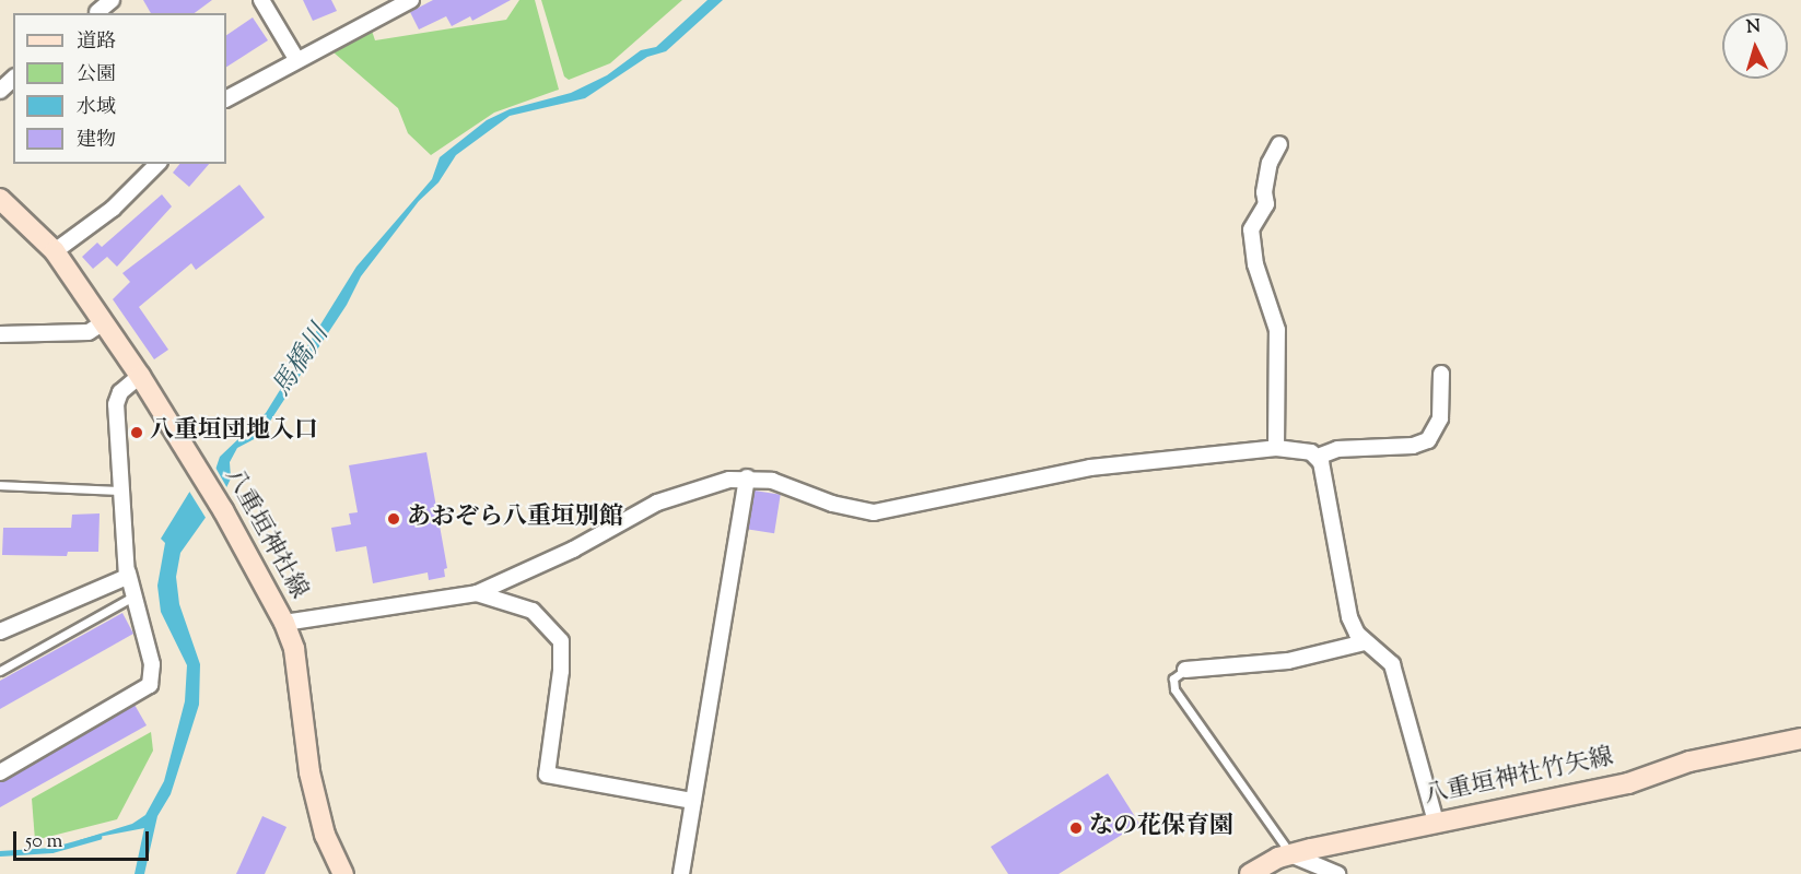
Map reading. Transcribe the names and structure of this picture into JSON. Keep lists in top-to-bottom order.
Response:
{
  "streets": {
    "main road": ["八重垣神社線", "八重垣神社竹矢線"]
  },
  "water": ["馬橋川"],
  "places": ["八重垣団地入口", "あおぞら八重垣別館", "なの花保育園"],
  "legend": [
    "道路",
    "公園",
    "水域",
    "建物"
  ],
  "scale_bar": "50 m",
  "north": "top"
}
